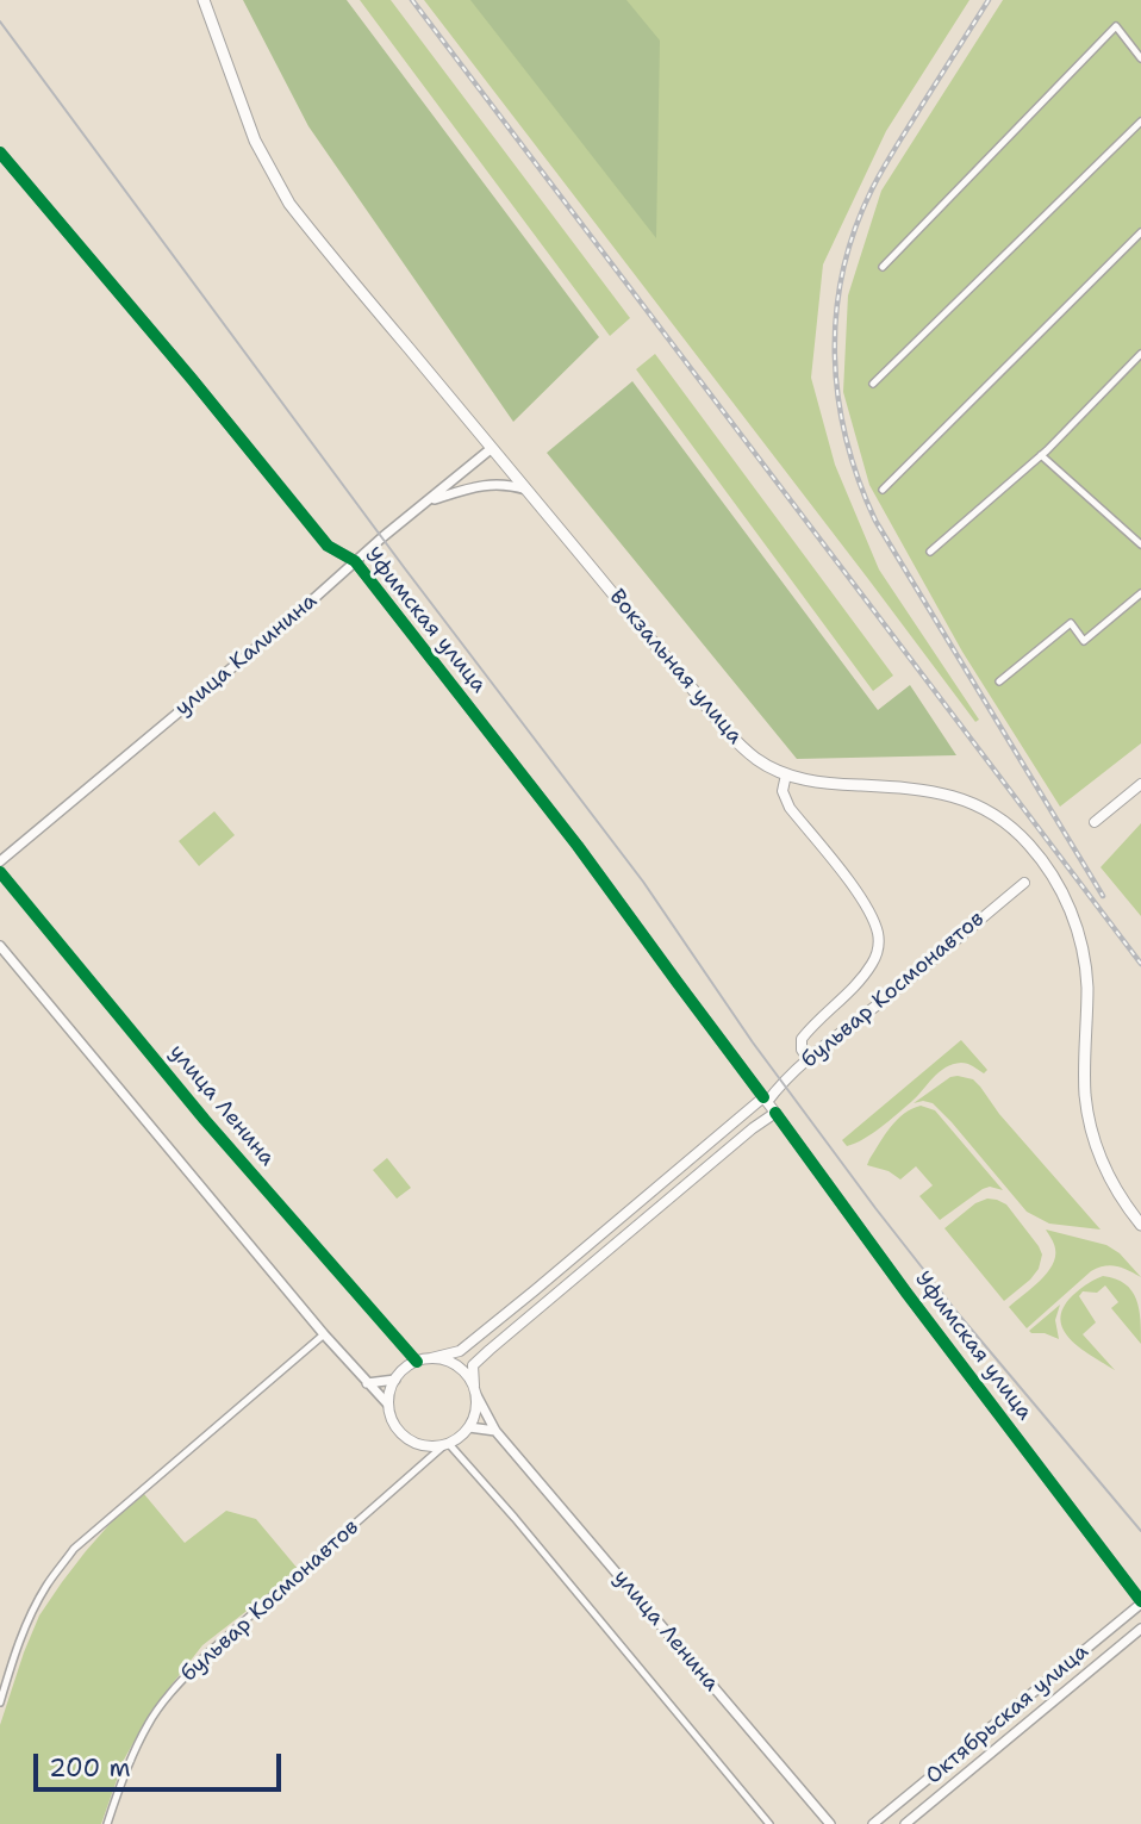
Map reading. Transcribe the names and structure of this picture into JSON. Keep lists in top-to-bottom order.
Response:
{
  "streets": {
    "main road": [
      "Уфимская улица",
      "Вокзальная улица",
      "бульвар Космонавтов",
      "улица Ленина"
    ],
    "street": ["улица Калинина", "Октябрьская улица"]
  },
  "crossings": [
    ["Уфимская улица", "улица Калинина"],
    ["Уфимская улица", "бульвар Космонавтов"],
    ["Уфимская улица", "Октябрьская улица"],
    ["улица Калинина", "Вокзальная улица"],
    ["бульвар Космонавтов", "улица Ленина"]
  ],
  "scale_bar": "200 m"
}
